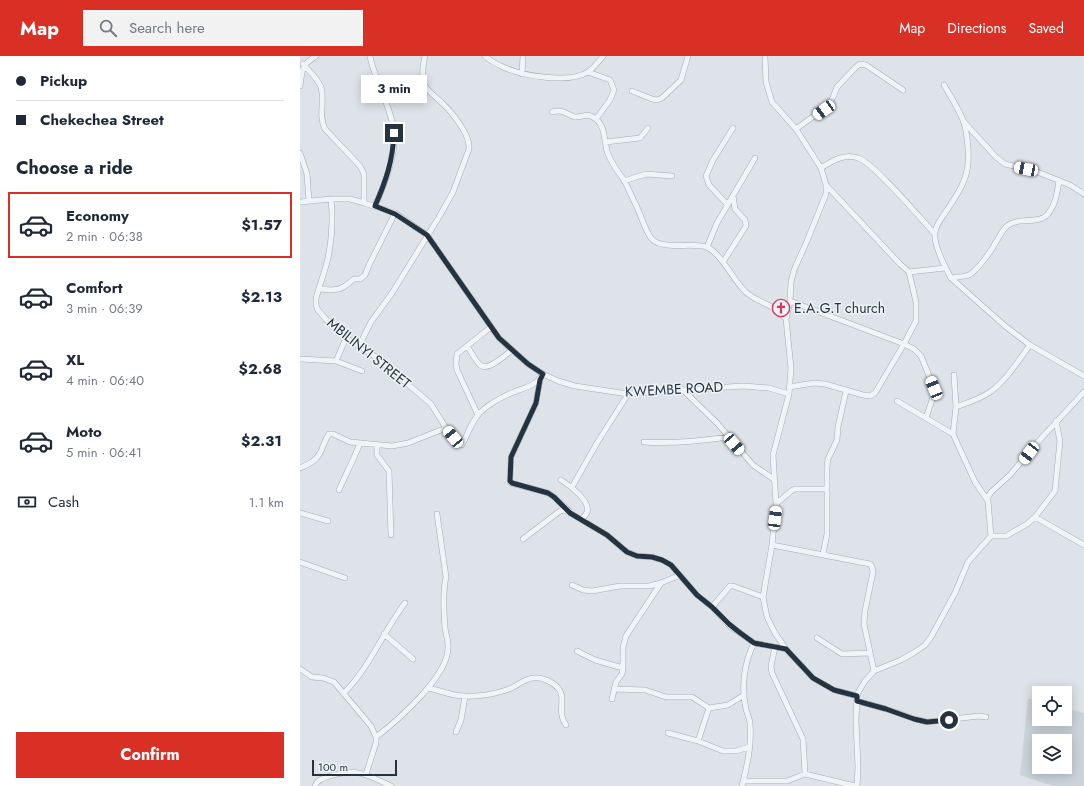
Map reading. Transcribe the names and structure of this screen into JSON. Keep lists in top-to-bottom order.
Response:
{
  "streets": {
    "street": ["MBILINYI STREET", "KWEMBE ROAD"]
  },
  "crossings": [
    ["MBILINYI STREET", "KWEMBE ROAD"]
  ],
  "places": {
    "church": ["E.A.G.T church"]
  },
  "scale_bar": "100 m",
  "page": {
    "header": "Map",
    "search": "Search here",
    "nav": ["Map", "Directions", "Saved"],
    "banner": ["Pickup", "Chekechea Street"],
    "bubble": "3 min",
    "heading": "Choose a ride",
    "list": [
      {
        "name": "Economy",
        "note": "2 min · 06:38",
        "value": "$1.57"
      },
      {
        "name": "Comfort",
        "note": "3 min · 06:39",
        "value": "$2.13"
      },
      {
        "name": "XL",
        "note": "4 min · 06:40",
        "value": "$2.68"
      },
      {
        "name": "Moto",
        "note": "5 min · 06:41",
        "value": "$2.31"
      }
    ],
    "pay": ["Cash", "1.1 km"],
    "buttons": "Confirm",
    "scale": "100 m"
  }
}
